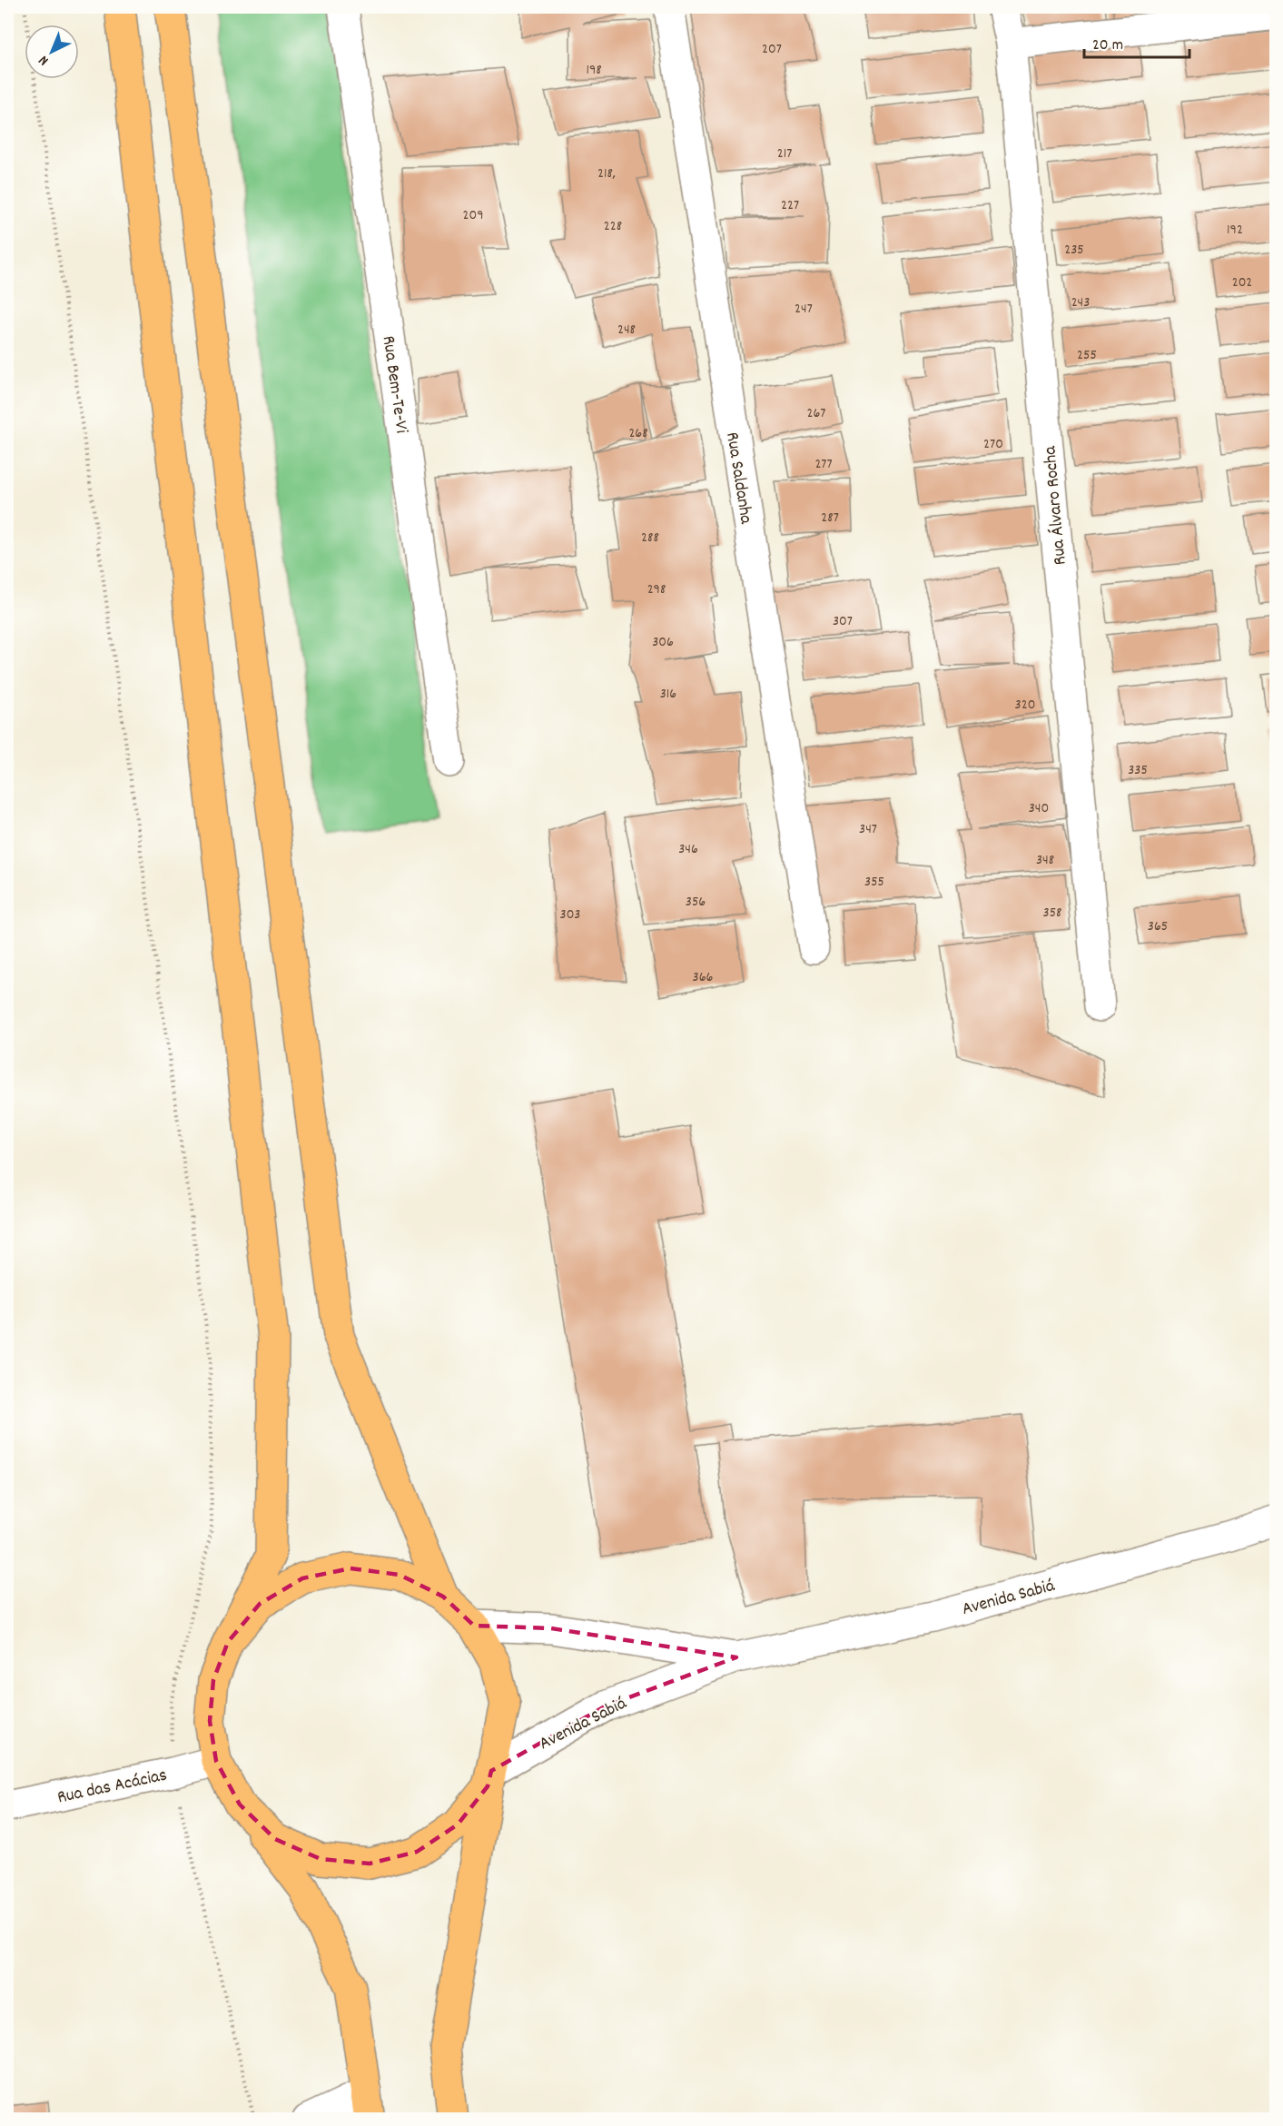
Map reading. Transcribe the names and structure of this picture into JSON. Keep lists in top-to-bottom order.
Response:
{
  "streets": {
    "street": [
      "Rua Bem-Te-Vi",
      "Rua Saldanha",
      "Rua Álvaro Rocha",
      "Avenida Sabiá",
      "Rua das Acácias"
    ]
  },
  "house_numbers": [
    "207",
    "198",
    "217",
    "218,",
    "227",
    "209",
    "228",
    "192",
    "235",
    "202",
    "243",
    "247",
    "248",
    "255",
    "267",
    "268",
    "270",
    "277",
    "287",
    "288",
    "298",
    "307",
    "306",
    "316",
    "320",
    "335",
    "340",
    "347",
    "346",
    "348",
    "355",
    "356",
    "358",
    "303",
    "365",
    "366"
  ],
  "scale_bar": "20 m",
  "north": "bottom left"
}
